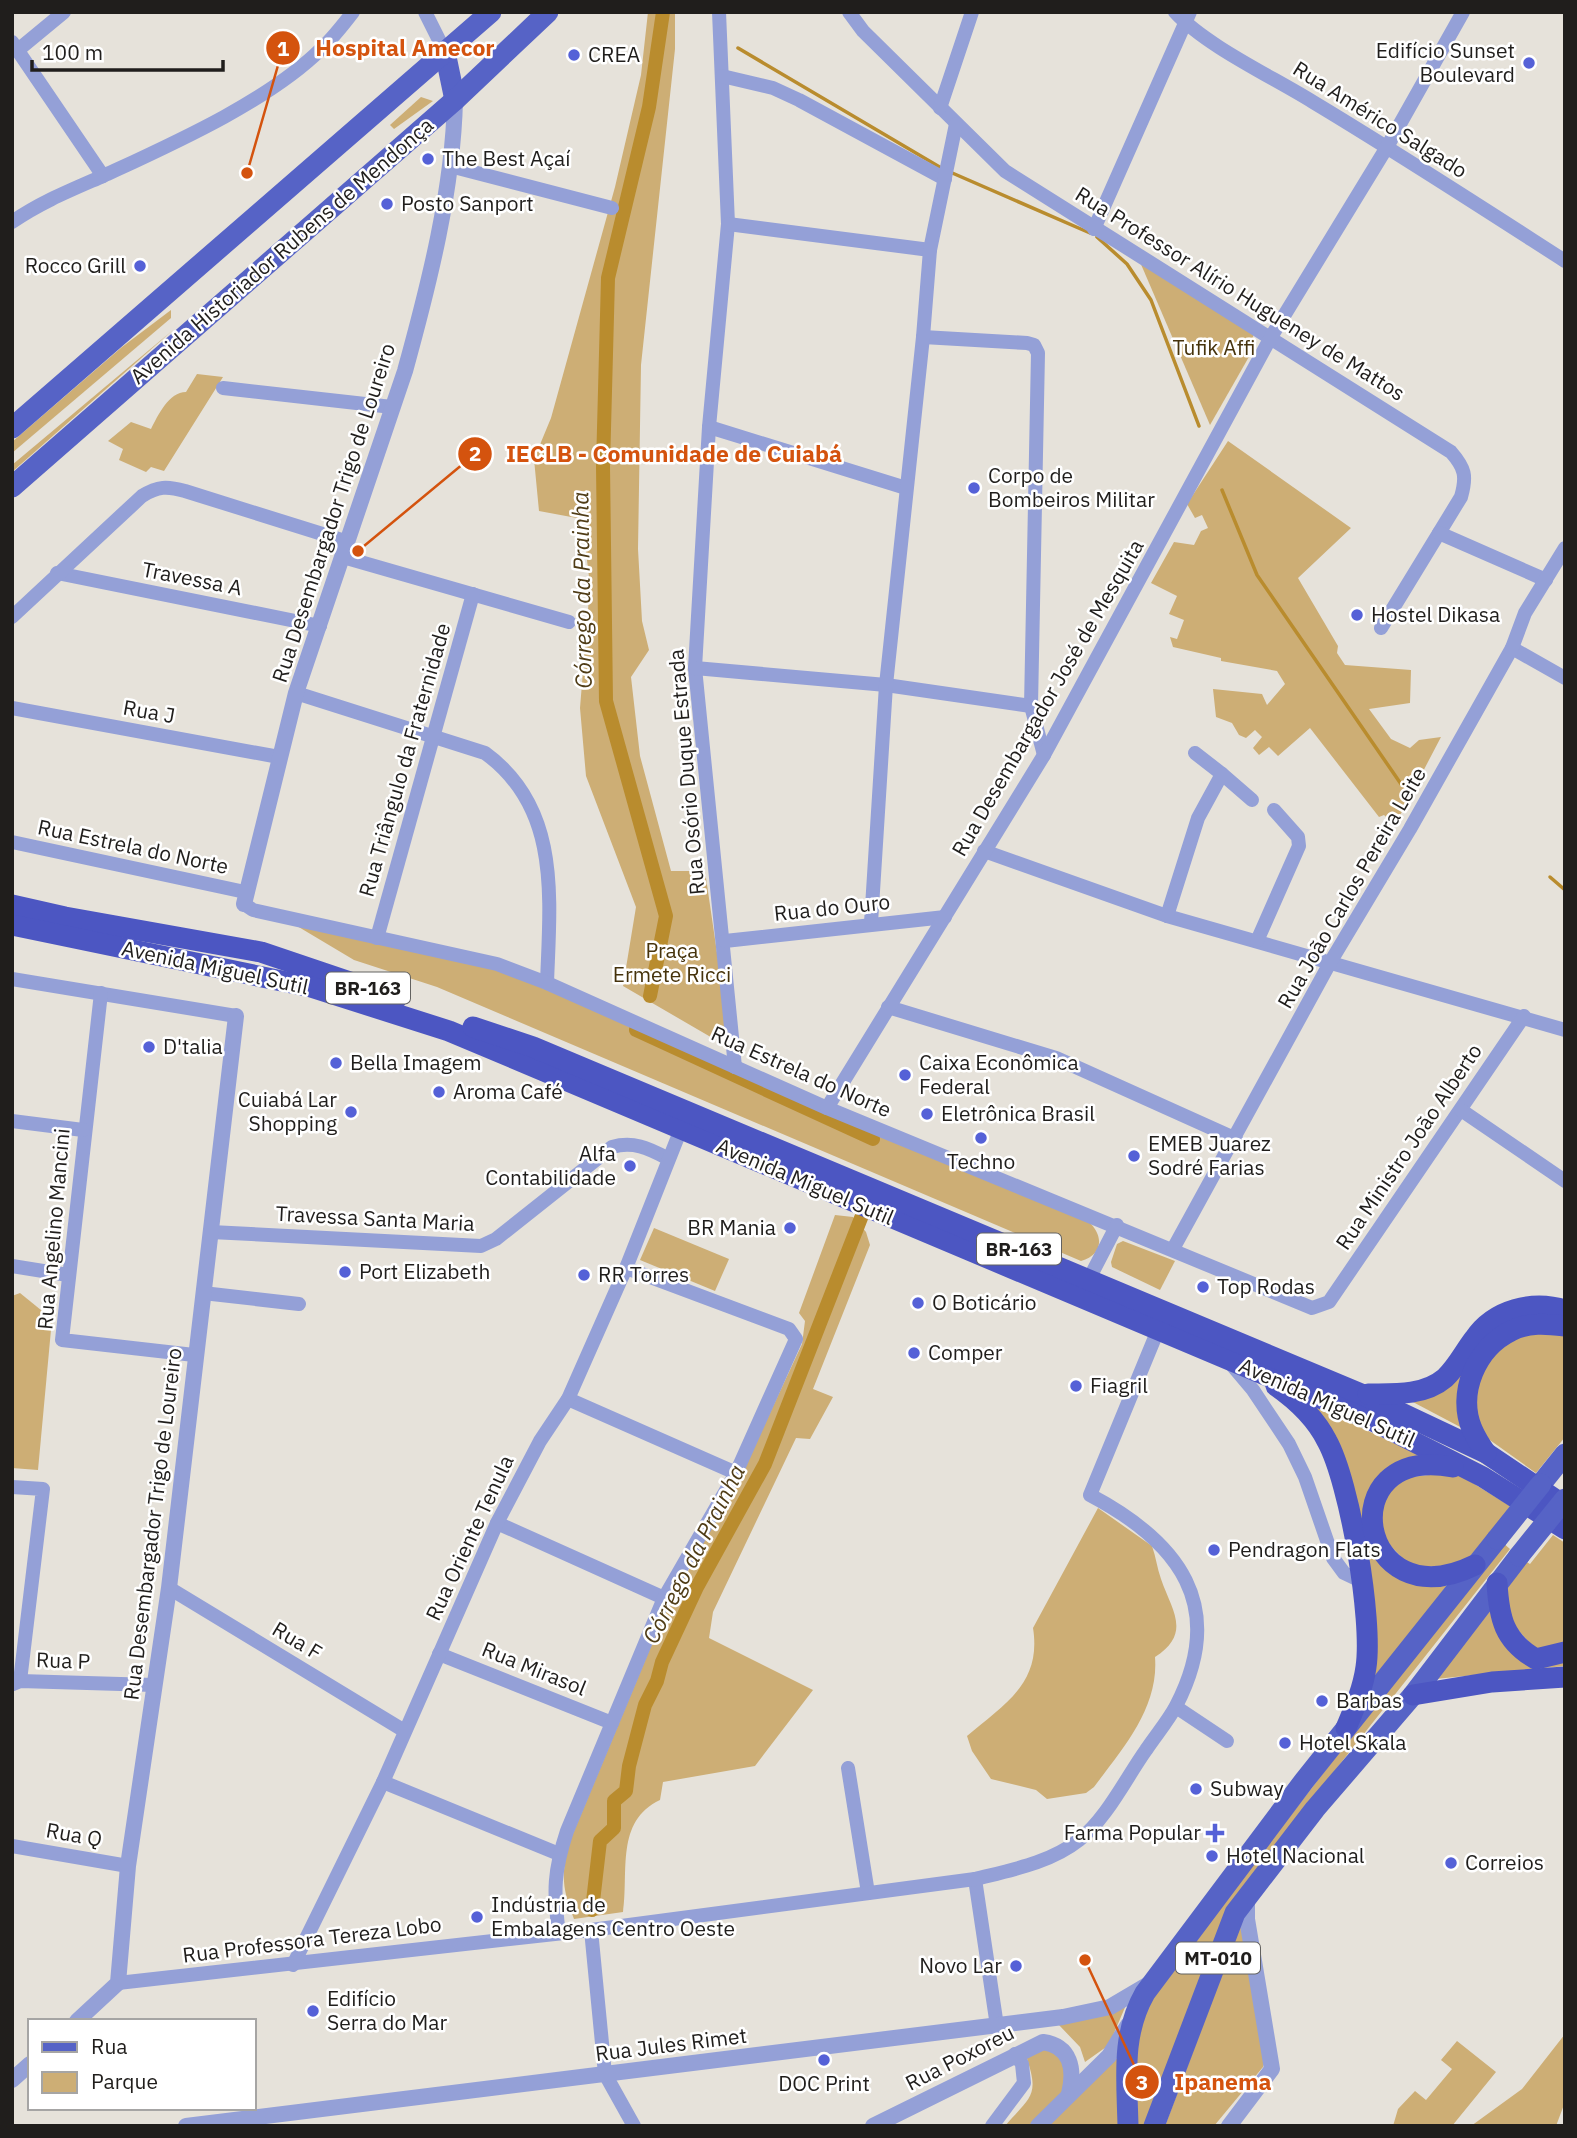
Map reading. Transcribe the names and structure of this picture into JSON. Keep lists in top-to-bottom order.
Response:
{
  "streets": {
    "highway": ["Avenida Miguel Sutil", "BR-163"],
    "main road": ["Avenida Historiador Rubens de Mendonça", "MT-010"],
    "street": [
      "Rua Américo Salgado",
      "Rua Professor Alírio Hugueney de Mattos",
      "Rua Desembargador Trigo de Loureiro",
      "Travessa A",
      "Rua Desembargador José de Mesquita",
      "Rua J",
      "Rua Triângulo da Fraternidade",
      "Rua Osório Duque Estrada",
      "Rua Estrela do Norte",
      "Rua João Carlos Pereira Leite",
      "Rua do Ouro",
      "Rua Ministro João Alberto",
      "Travessa Santa Maria",
      "Rua Angelino Mancini",
      "Rua Oriente Tenula",
      "Rua F",
      "Rua P",
      "Rua Mirasol",
      "Rua Q",
      "Rua Professora Tereza Lobo",
      "Rua Jules Rimet",
      "Rua Poxoreu"
    ]
  },
  "crossings": [
    ["Rua Américo Salgado", "Rua Desembargador José de Mesquita"],
    ["Avenida Historiador Rubens de Mendonça", "Rua Desembargador Trigo de Loureiro"],
    ["Rua Professor Alírio Hugueney de Mattos", "Rua Desembargador José de Mesquita"],
    ["Rua Desembargador Trigo de Loureiro", "Travessa A"],
    ["Rua Desembargador Trigo de Loureiro", "Rua J"],
    ["Rua Desembargador Trigo de Loureiro", "Rua Estrela do Norte"],
    ["Rua Desembargador Trigo de Loureiro", "Travessa Santa Maria"],
    ["Rua Desembargador Trigo de Loureiro", "Rua Angelino Mancini"],
    ["Rua Desembargador Trigo de Loureiro", "Rua F"],
    ["Rua Desembargador Trigo de Loureiro", "Rua P"],
    ["Rua Desembargador Trigo de Loureiro", "Rua Q"],
    ["Rua Desembargador Trigo de Loureiro", "Rua Professora Tereza Lobo"],
    ["Rua Desembargador José de Mesquita", "Rua Estrela do Norte"],
    ["Rua Desembargador José de Mesquita", "Rua do Ouro"],
    ["Rua Triângulo da Fraternidade", "Rua Estrela do Norte"],
    ["Rua Osório Duque Estrada", "Rua Estrela do Norte"],
    ["Rua Osório Duque Estrada", "Rua do Ouro"],
    ["Rua Estrela do Norte", "Rua João Carlos Pereira Leite"],
    ["Rua Estrela do Norte", "Rua Ministro João Alberto"],
    ["Avenida Miguel Sutil", "Rua Oriente Tenula"],
    ["Avenida Miguel Sutil", "Rua Professora Tereza Lobo"],
    ["Travessa Santa Maria", "Rua Oriente Tenula"],
    ["Rua Oriente Tenula", "Rua F"],
    ["Rua Oriente Tenula", "Rua Mirasol"],
    ["Rua Oriente Tenula", "Rua Professora Tereza Lobo"],
    ["MT-010", "Rua Jules Rimet"]
  ],
  "water": ["Córrego da Prainha"],
  "parks": ["Tufik Affi", "Praça Ermete Ricci"],
  "places": {
    "other": [
      "CREA",
      "Edifício Sunset Boulevard",
      "The Best Açaí",
      "Hospital Amecor",
      "Posto Sanport",
      "Rocco Grill",
      "Corpo de Bombeiros Militar",
      "IECLB - Comunidade de Cuiabá",
      "Hostel Dikasa",
      "D'talia",
      "Bella Imagem",
      "Caixa Econômica Federal",
      "Aroma Café",
      "Cuiabá Lar Shopping",
      "Eletrônica Brasil",
      "Techno",
      "EMEB Juarez Sodré Farias",
      "Alfa Contabilidade",
      "BR Mania",
      "Port Elizabeth",
      "RR Torres",
      "Top Rodas",
      "O Boticário",
      "Comper",
      "Fiagril",
      "Pendragon Flats",
      "Barbas",
      "Hotel Skala",
      "Subway",
      "Hotel Nacional",
      "Correios",
      "Indústria de Embalagens Centro Oeste",
      "Ipanema",
      "Novo Lar",
      "Edifício Serra do Mar",
      "DOC Print"
    ],
    "health": ["Farma Popular"]
  },
  "legend": ["Rua", "Parque"],
  "scale_bar": "100 m"
}
